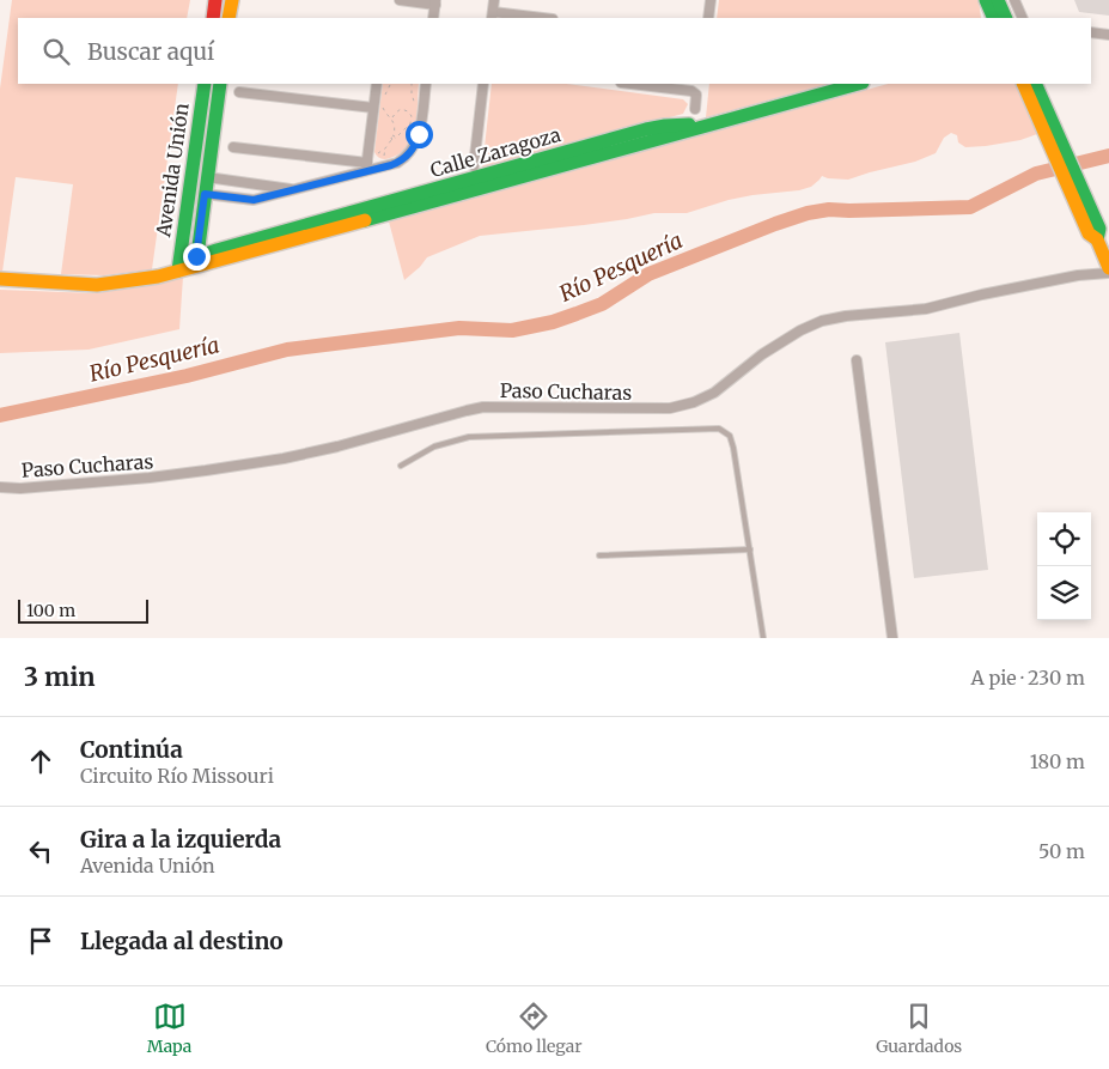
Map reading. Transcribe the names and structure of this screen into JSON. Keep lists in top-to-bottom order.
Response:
{
  "streets": {
    "street": ["Calle Zaragoza", "Avenida Unión", "Paso Cucharas"]
  },
  "crossings": [
    ["Calle Zaragoza", "Avenida Unión"]
  ],
  "water": ["Río Pesquería"],
  "scale_bar": "100 m",
  "page": {
    "search": "Buscar aquí",
    "scale": "100 m",
    "heading": ["3 min", "A pie · 230 m"],
    "list": [
      ["Continúa", "Circuito Río Missouri", "180 m"],
      ["Gira a la izquierda", "Avenida Unión", "50 m"],
      "Llegada al destino"
    ],
    "nav": ["Mapa", "Cómo llegar", "Guardados"]
  }
}
